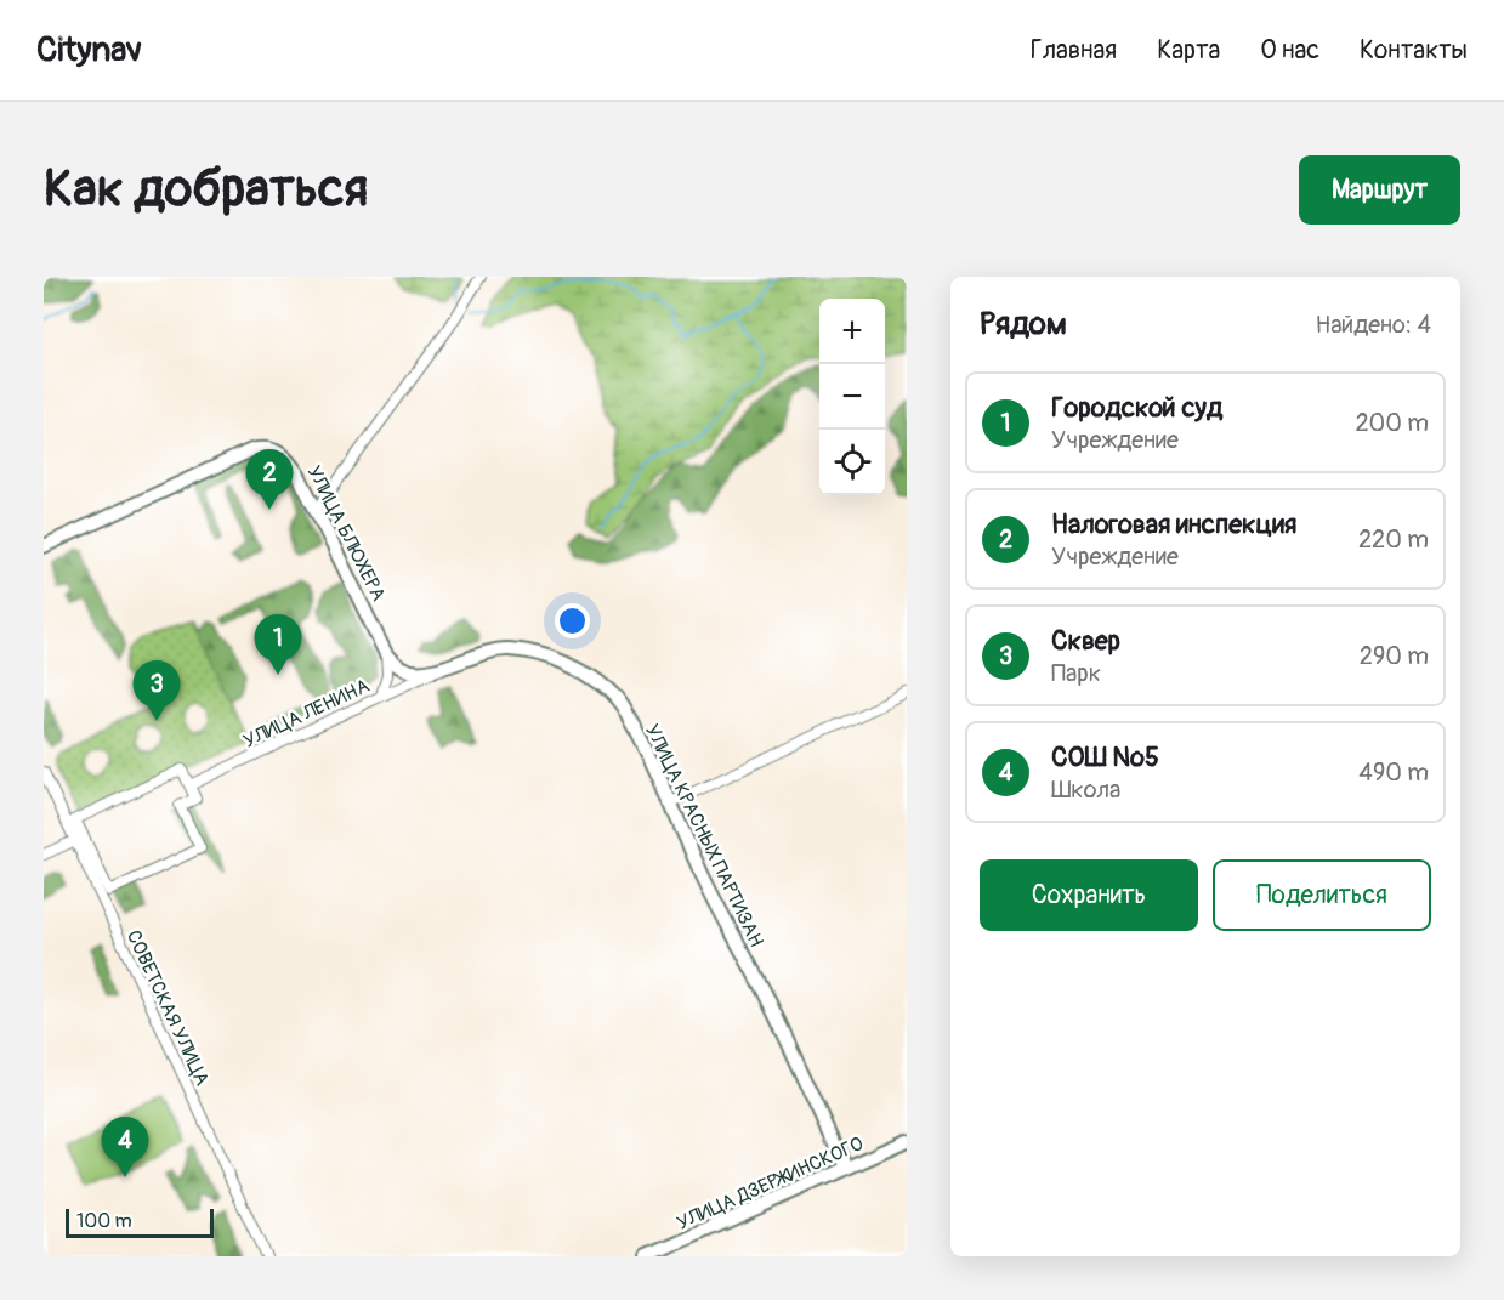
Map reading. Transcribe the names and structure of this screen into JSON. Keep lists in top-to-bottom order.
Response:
{
  "streets": {
    "street": [
      "УЛИЦА БЛЮХЕРА",
      "УЛИЦА ЛЕНИНА",
      "УЛИЦА КРАСНЫХ ПАРТИЗАН",
      "СОВЕТСКАЯ УЛИЦА",
      "УЛИЦА ДЗЕРЖИНСКОГО"
    ]
  },
  "crossings": [
    ["УЛИЦА БЛЮХЕРА", "УЛИЦА ЛЕНИНА"],
    ["УЛИЦА БЛЮХЕРА", "УЛИЦА КРАСНЫХ ПАРТИЗАН"],
    ["УЛИЦА ЛЕНИНА", "УЛИЦА КРАСНЫХ ПАРТИЗАН"],
    ["УЛИЦА КРАСНЫХ ПАРТИЗАН", "УЛИЦА ДЗЕРЖИНСКОГО"]
  ],
  "scale_bar": "100 m",
  "page": {
    "header": "Citynav",
    "nav": [
      "Главная",
      "Карта",
      "О нас",
      "Контакты"
    ],
    "buttons": [
      "Маршрут",
      ["Сохранить", "Поделиться"]
    ],
    "title": "Как добраться",
    "heading": ["Рядом", "Найдено: 4"],
    "map_buttons": ["+", "−"],
    "list": [
      {
        "mark": "1",
        "name": "Городской суд",
        "note": "Учреждение",
        "value": "200 m"
      },
      {
        "mark": "2",
        "name": "Налоговая инспекция",
        "note": "Учреждение",
        "value": "220 m"
      },
      {
        "mark": "3",
        "name": "Сквер",
        "note": "Парк",
        "value": "290 m"
      },
      {
        "mark": "4",
        "name": "СОШ №5",
        "note": "Школа",
        "value": "490 m"
      }
    ],
    "pins": [
      "2",
      "1",
      "3",
      "4"
    ],
    "scale": "100 m"
  }
}
